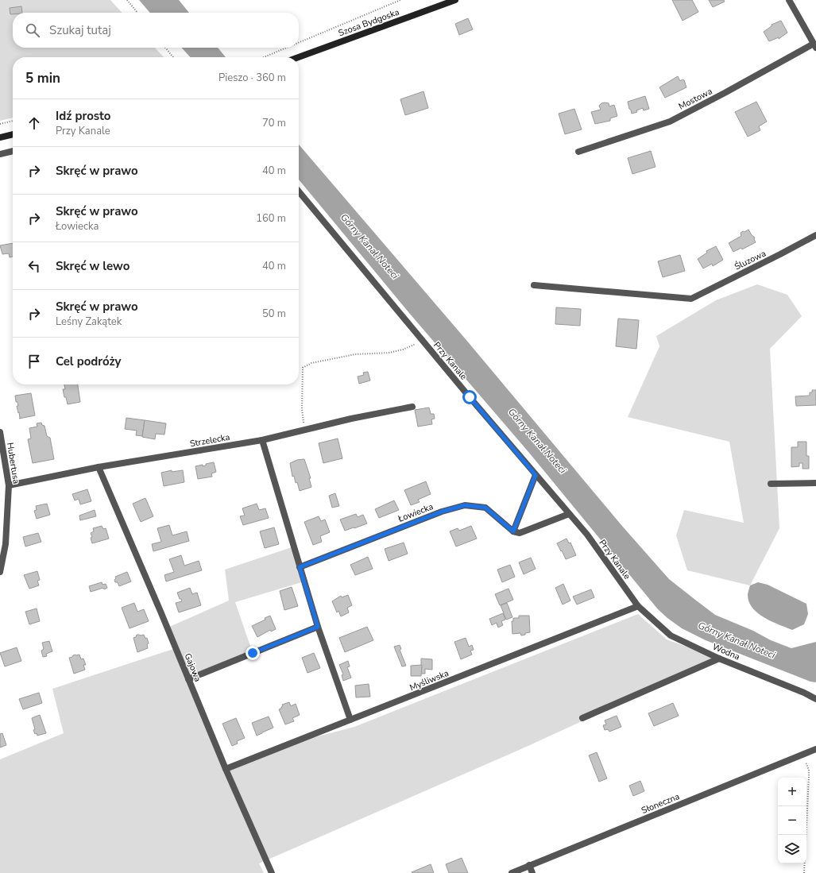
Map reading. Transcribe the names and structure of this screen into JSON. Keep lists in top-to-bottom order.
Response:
{
  "streets": {
    "street": [
      "Szosa Bydgoska",
      "Mostowa",
      "Śluzowa",
      "Przy Kanale",
      "Strzelecka",
      "Hubertusa",
      "Łowiecka",
      "Wodna",
      "Gajowa",
      "Myśliwska",
      "Słoneczna"
    ]
  },
  "crossings": [
    ["Przy Kanale", "Wodna"],
    ["Przy Kanale", "Myśliwska"],
    ["Strzelecka", "Hubertusa"],
    ["Strzelecka", "Gajowa"],
    ["Wodna", "Myśliwska"],
    ["Gajowa", "Myśliwska"]
  ],
  "water": ["Górny Kanał Noteci"],
  "page": {
    "search": "Szukaj tutaj",
    "heading": ["5 min", "Pieszo · 360 m"],
    "list": [
      ["Idź prosto", "Przy Kanale", "70 m"],
      ["Skręć w prawo", "40 m"],
      ["Skręć w prawo", "Łowiecka", "160 m"],
      ["Skręć w lewo", "40 m"],
      ["Skręć w prawo", "Leśny Zakątek", "50 m"],
      "Cel podróży"
    ],
    "map_buttons": ["+", "−"]
  }
}
